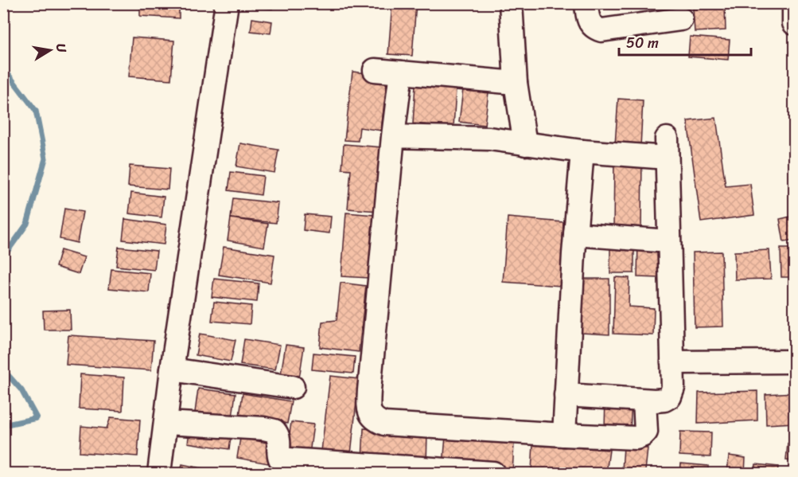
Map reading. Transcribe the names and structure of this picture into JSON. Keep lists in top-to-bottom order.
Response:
{
  "scale_bar": "50 m",
  "north": "right"
}
